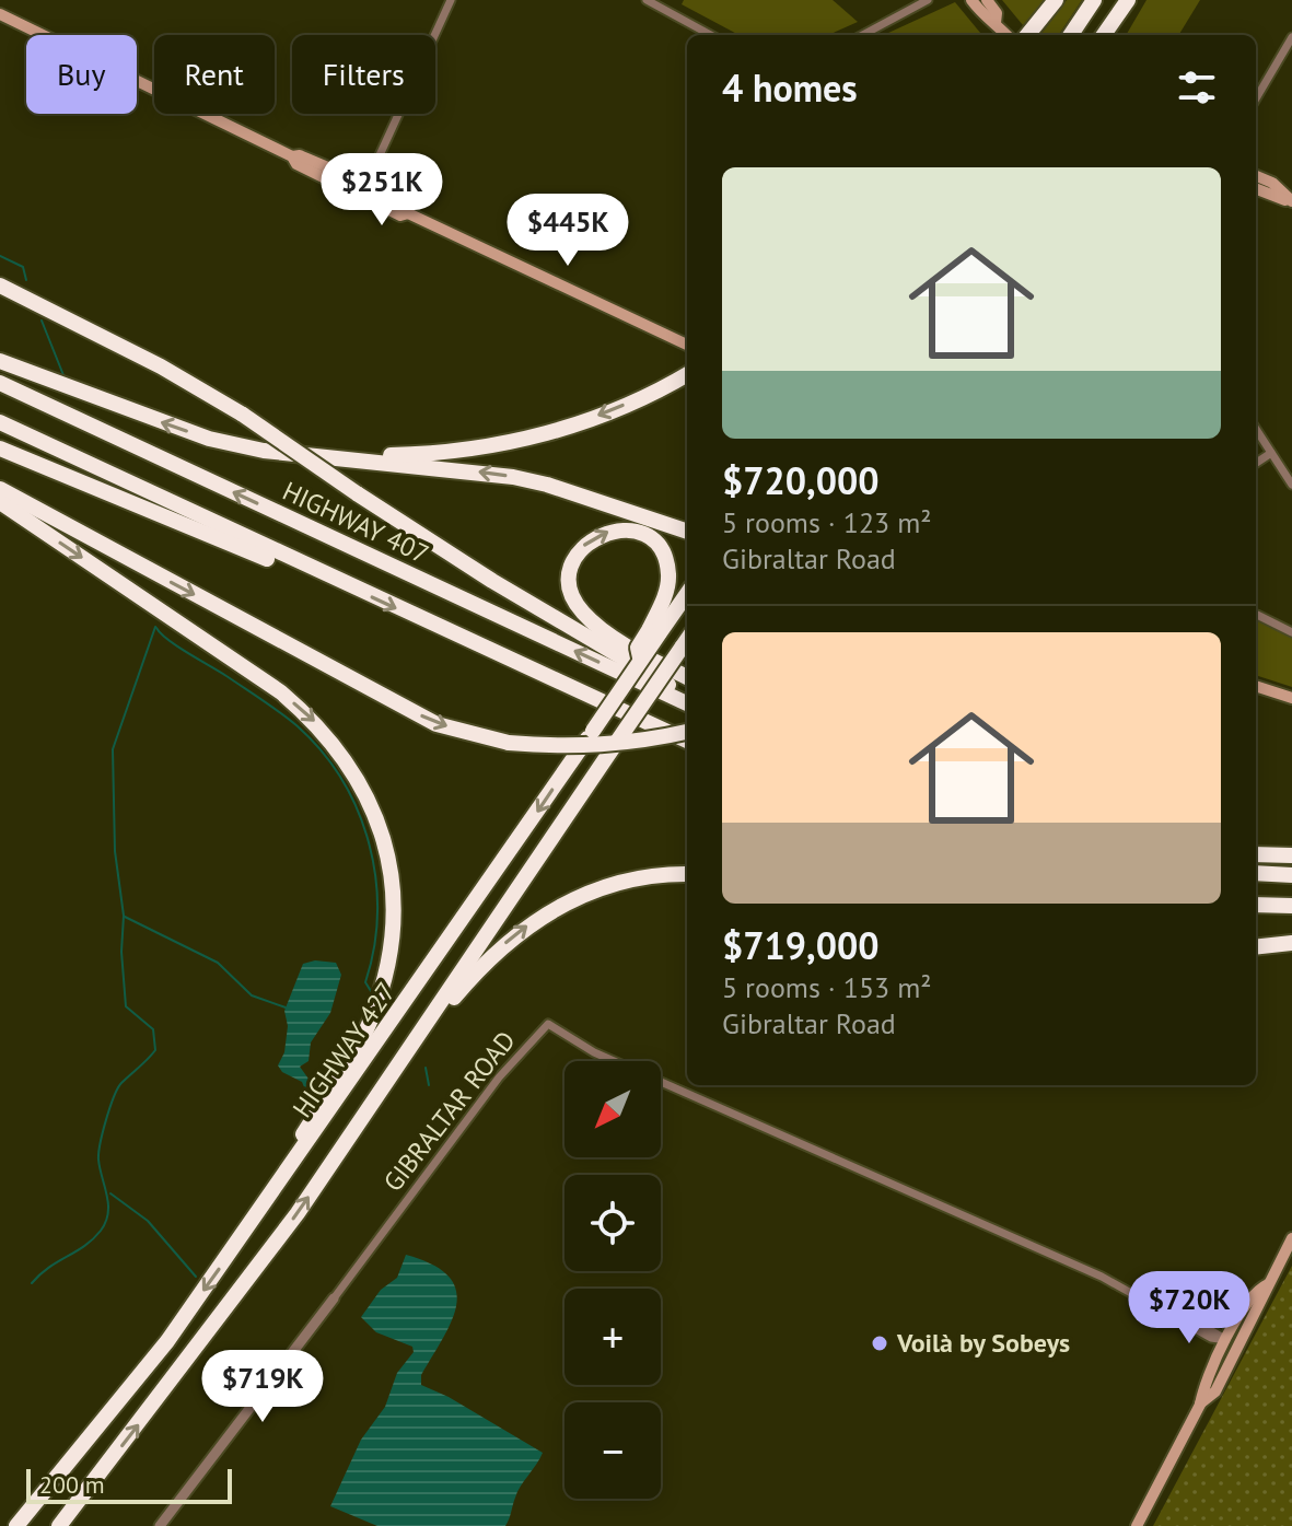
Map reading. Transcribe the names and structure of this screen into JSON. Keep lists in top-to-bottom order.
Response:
{
  "streets": {
    "highway": ["HIGHWAY 407", "HIGHWAY 427"],
    "street": ["GIBRALTAR ROAD"]
  },
  "places": ["Voilà by Sobeys"],
  "scale_bar": "200 m",
  "north": "bottom left",
  "page": {
    "chip": ["Buy", "Rent", "Filters"],
    "heading": "4 homes",
    "list": [
      {
        "name": "$720,000",
        "note": "5 rooms · 123 m² · Gibraltar Road"
      },
      {
        "name": "$719,000",
        "note": "5 rooms · 153 m² · Gibraltar Road"
      }
    ],
    "price": [
      "$251K",
      "$445K",
      "$720K",
      "$719K"
    ],
    "map_buttons": ["+", "−"],
    "scale": "200 m"
  }
}
